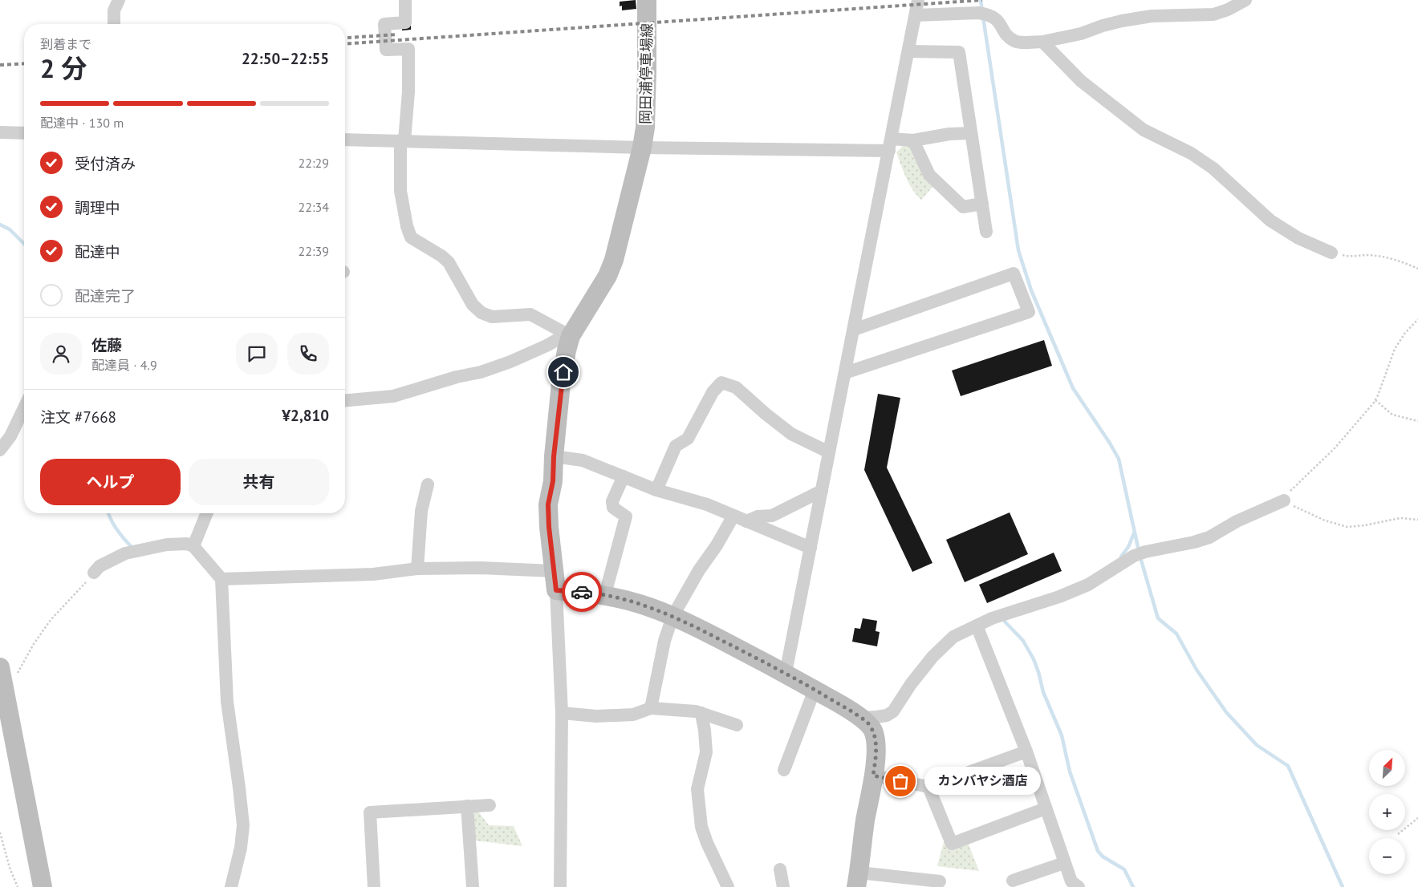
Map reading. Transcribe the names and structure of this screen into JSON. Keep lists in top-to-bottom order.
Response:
{
  "streets": {
    "main road": ["岡田浦停車場線"]
  },
  "places": ["カンバヤシ酒店"],
  "north": "top right",
  "page": {
    "heading": ["2 分", "到着まで", "22:50–22:55"],
    "panel": [
      "佐藤",
      "配達員 · 4.9",
      "注文 #7668",
      "¥2,810"
    ],
    "bar": "配達中 · 130 m",
    "list": [
      ["受付済み", "22:29"],
      ["調理中", "22:34"],
      ["配達中", "22:39"],
      "配達完了"
    ],
    "buttons": ["ヘルプ", "共有"],
    "map_buttons": ["+", "−"],
    "bubble": "カンバヤシ酒店"
  }
}
